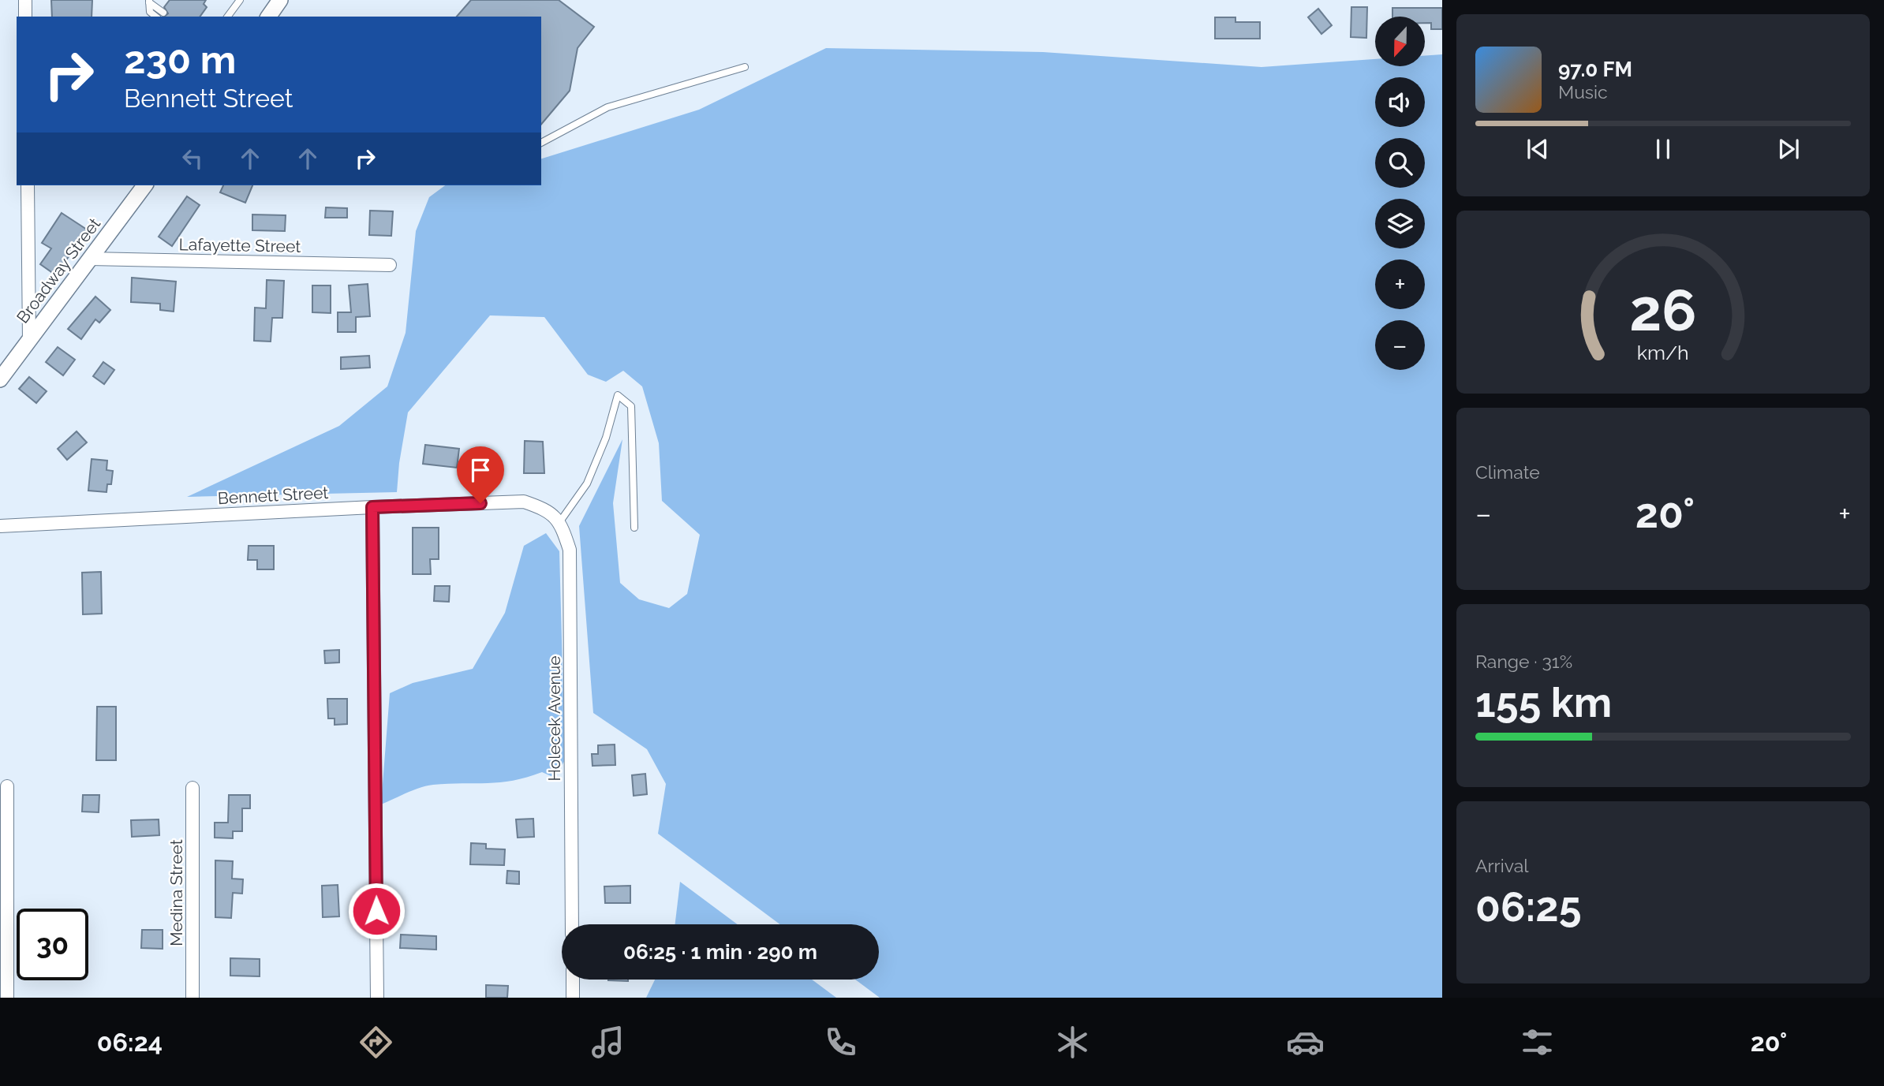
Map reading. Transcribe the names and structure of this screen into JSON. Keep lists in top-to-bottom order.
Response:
{
  "streets": {
    "street": [
      "Lafayette Street",
      "Broadway Street",
      "Bennett Street",
      "Holecek Avenue",
      "Medina Street"
    ]
  },
  "crossings": [
    ["Lafayette Street", "Broadway Street"],
    ["Bennett Street", "Holecek Avenue"]
  ],
  "north": "bottom",
  "page": {
    "map_buttons": ["+", "−"],
    "turn": ["230 m", "Bennett Street"],
    "song": ["97.0 FM", "Music"],
    "tile": [
      "Climate",
      ["Range · 31%", "155 km"],
      ["Arrival", "06:25"]
    ],
    "heat": ["−", "20°", "+"],
    "limit": "30",
    "trip": "06:25 · 1 min · 290 m",
    "tabs": ["06:24", "20°"],
    "gauge": ["26", "km/h"]
  }
}
